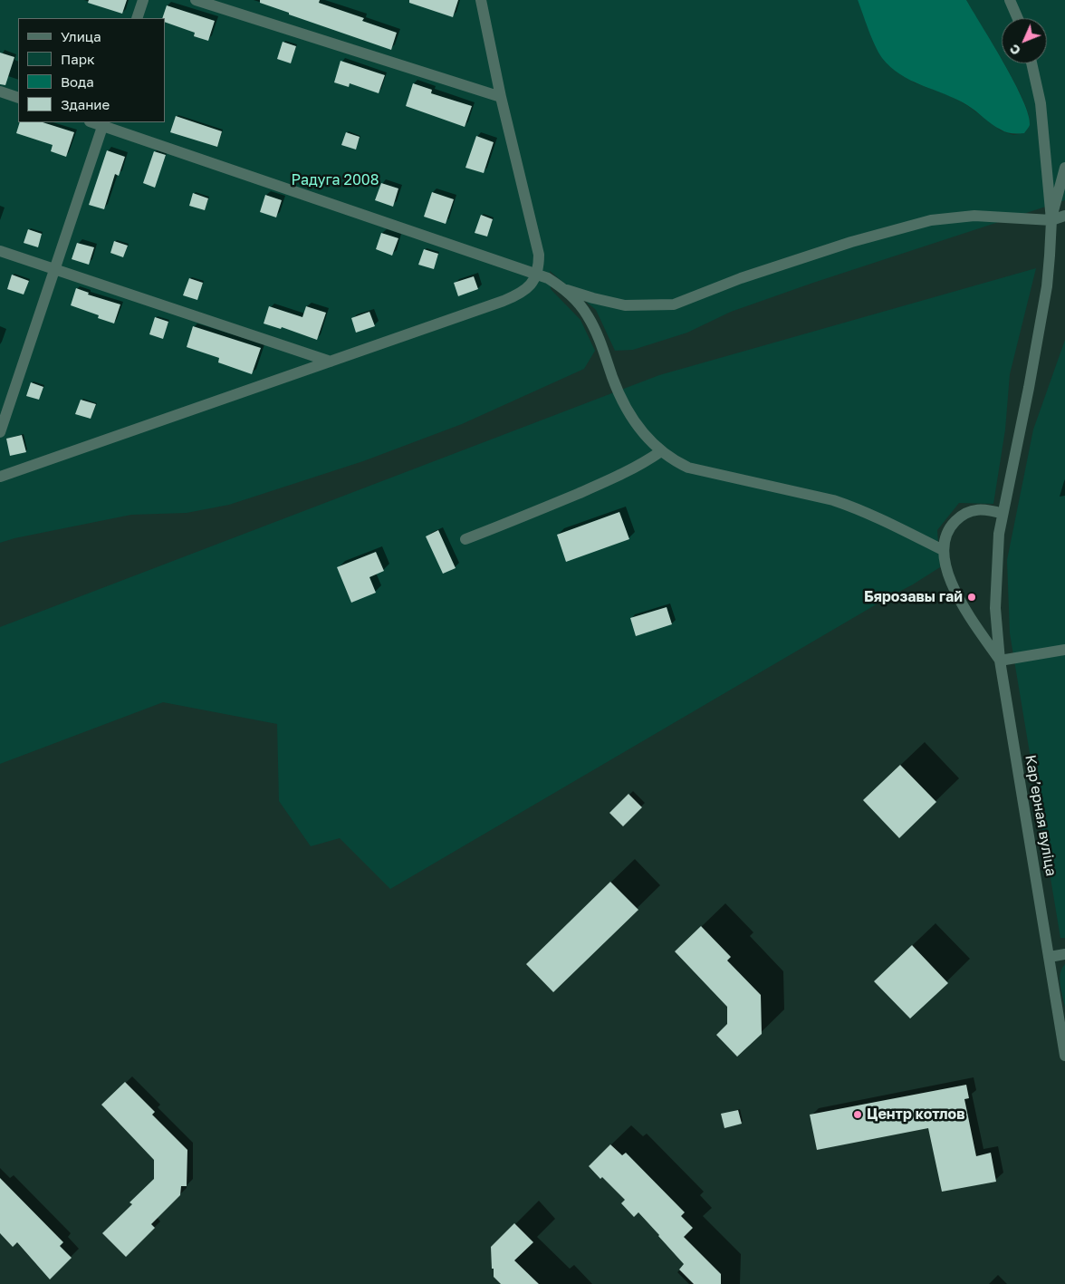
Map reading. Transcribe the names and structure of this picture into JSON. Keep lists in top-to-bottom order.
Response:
{
  "streets": {
    "street": ["Карʼерная вуліца"]
  },
  "parks": ["Радуга 2008"],
  "places": ["Бярозавы гай", "Центр котлов"],
  "legend": [
    "Улица",
    "Парк",
    "Вода",
    "Здание"
  ],
  "north": "bottom left"
}
